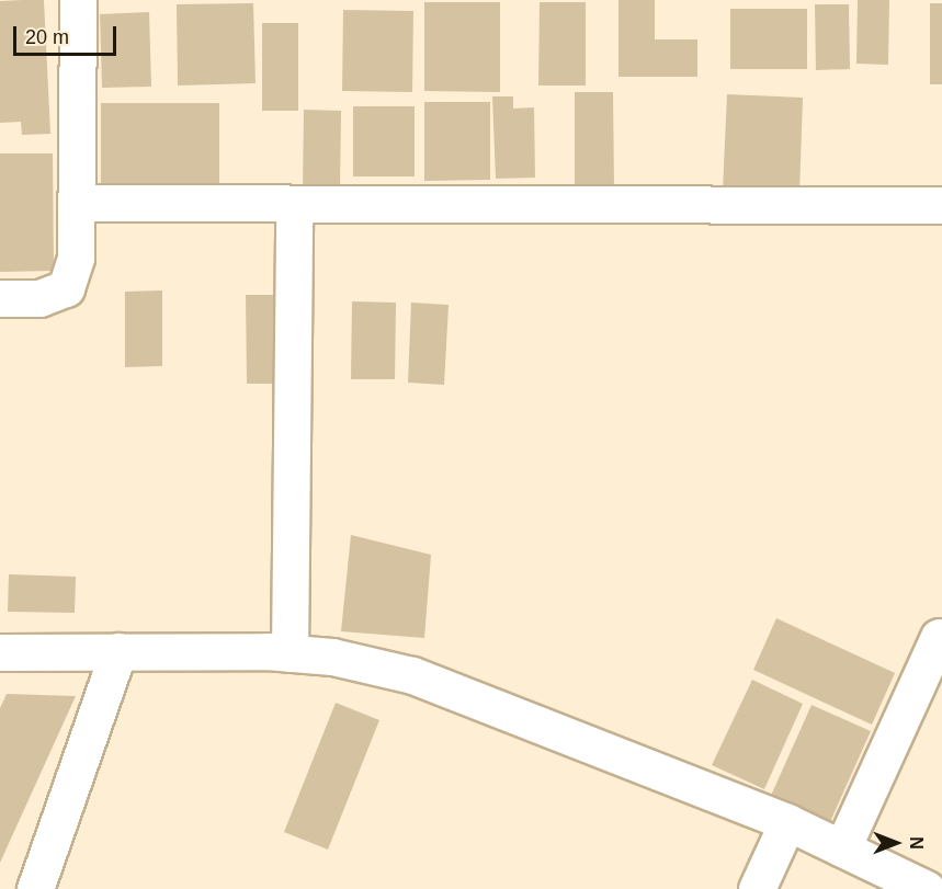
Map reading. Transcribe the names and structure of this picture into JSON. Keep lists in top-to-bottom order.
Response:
{
  "scale_bar": "20 m",
  "north": "right"
}
